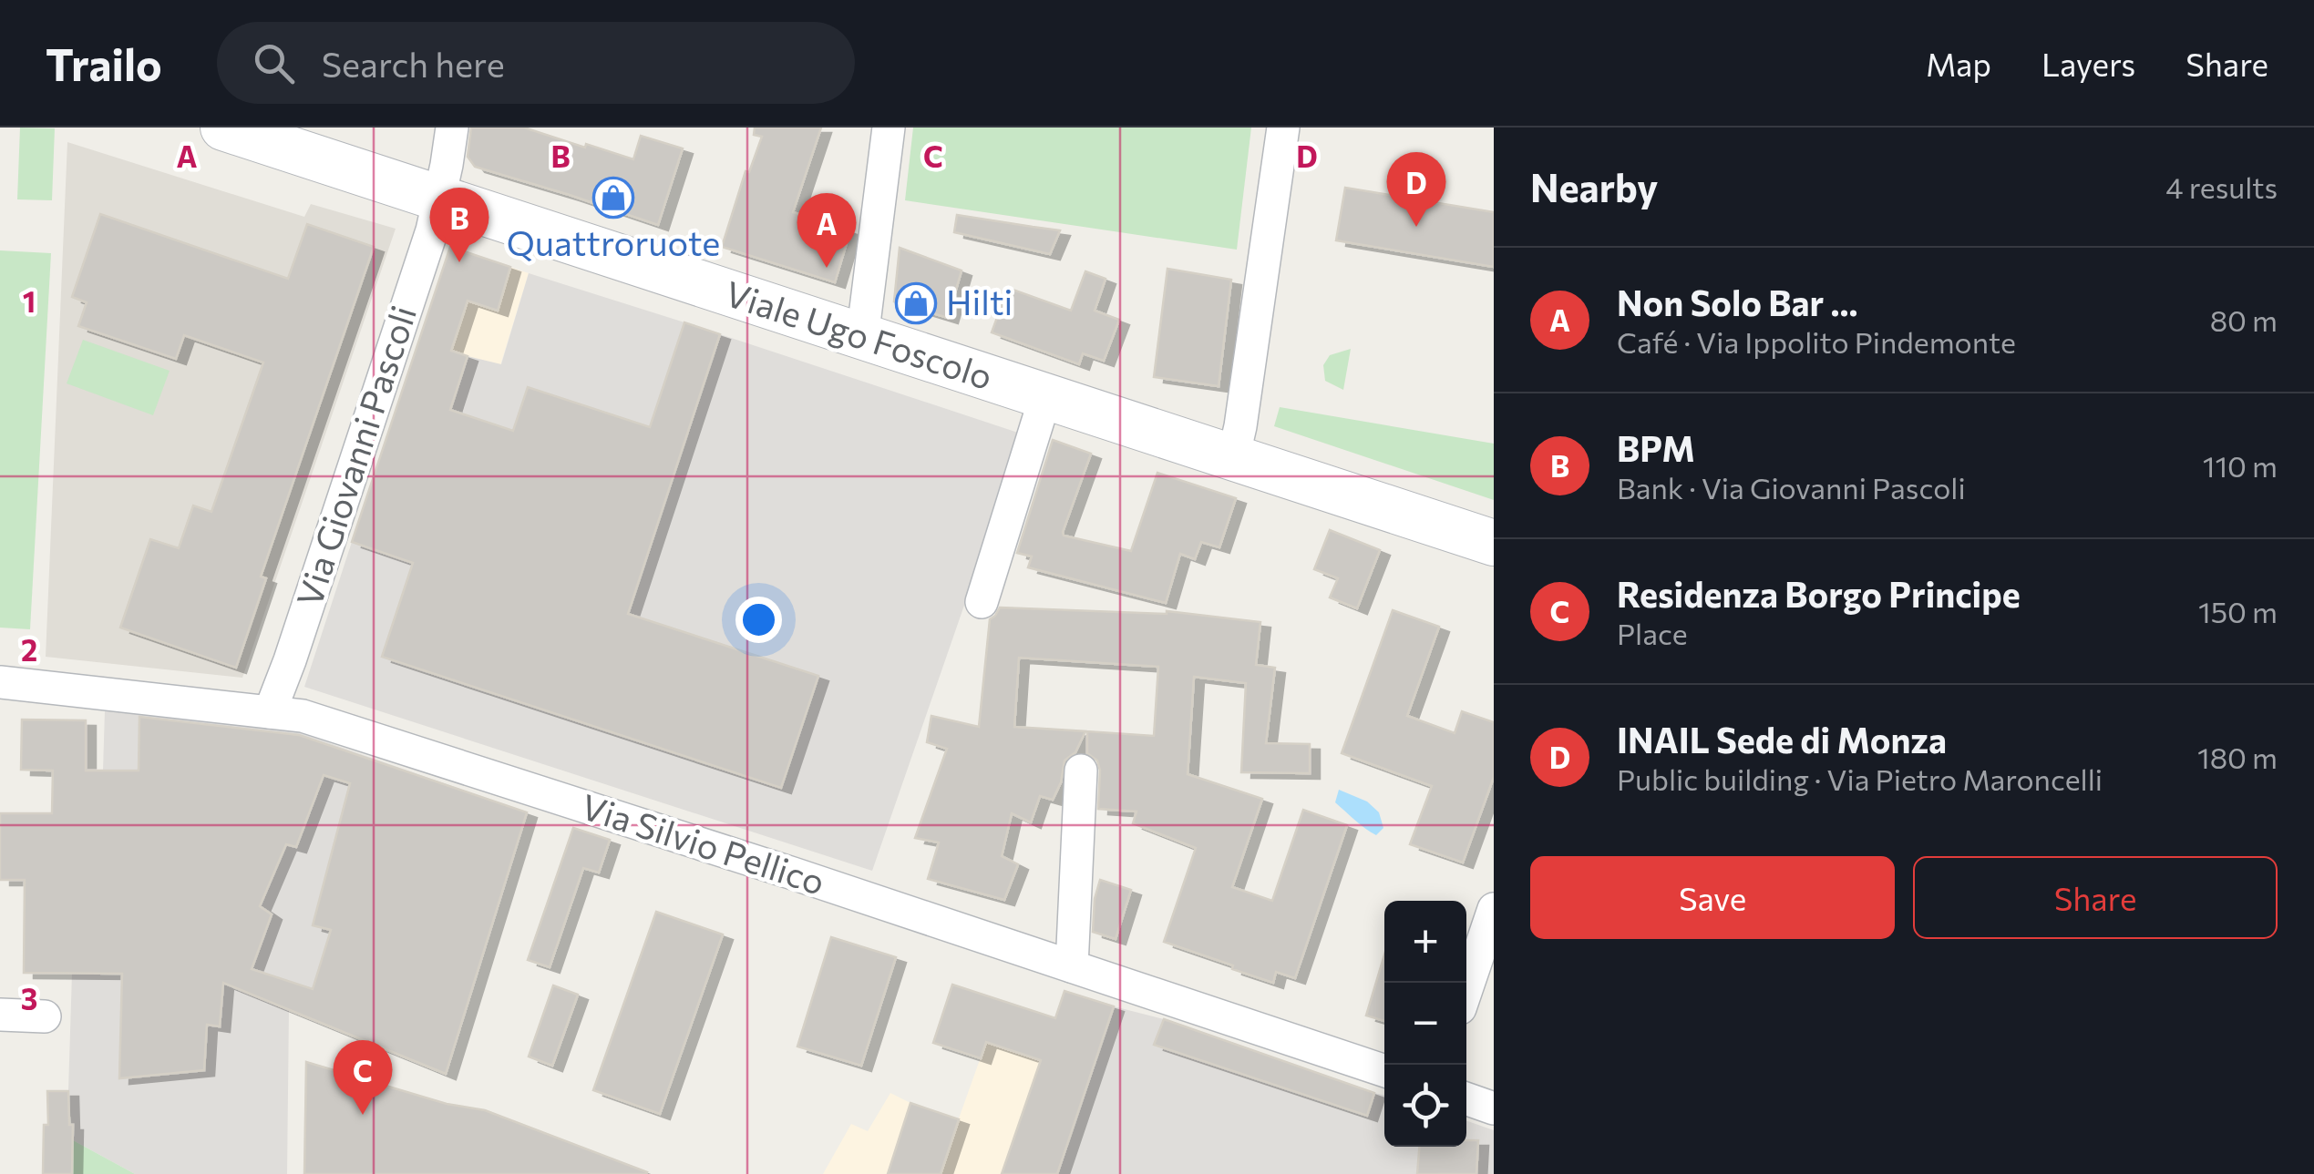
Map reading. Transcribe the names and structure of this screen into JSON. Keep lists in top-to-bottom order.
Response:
{
  "streets": {
    "street": ["Viale Ugo Foscolo", "Via Giovanni Pascoli", "Via Silvio Pellico"]
  },
  "crossings": [
    ["Viale Ugo Foscolo", "Via Giovanni Pascoli"],
    ["Via Giovanni Pascoli", "Via Silvio Pellico"]
  ],
  "places": {
    "shop": ["Quattroruote", "Hilti"]
  },
  "page": {
    "header": "Trailo",
    "search": "Search here",
    "nav": ["Map", "Layers", "Share"],
    "heading": ["Nearby", "4 results"],
    "pins": [
      "D",
      "B",
      "A",
      "C"
    ],
    "list": [
      {
        "mark": "A",
        "name": "Non Solo Bar ...",
        "note": "Café · Via Ippolito Pindemonte",
        "value": "80 m"
      },
      {
        "mark": "B",
        "name": "BPM",
        "note": "Bank · Via Giovanni Pascoli",
        "value": "110 m"
      },
      {
        "mark": "C",
        "name": "Residenza Borgo Principe",
        "note": "Place",
        "value": "150 m"
      },
      {
        "mark": "D",
        "name": "INAIL Sede di Monza",
        "note": "Public building · Via Pietro Maroncelli",
        "value": "180 m"
      }
    ],
    "buttons": ["Save", "Share"],
    "map_buttons": ["+", "−"]
  },
  "grid": {
    "columns": [
      "A",
      "B",
      "C",
      "D"
    ],
    "rows": ["1", "2", "3"]
  }
}
